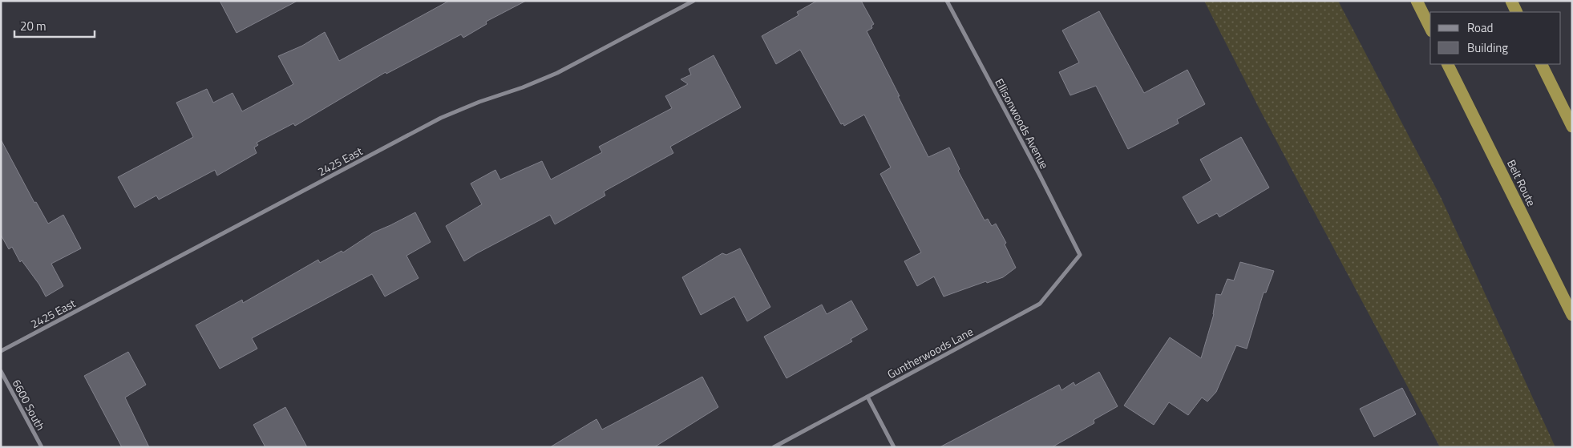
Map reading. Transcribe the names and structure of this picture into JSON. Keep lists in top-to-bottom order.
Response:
{
  "streets": {
    "highway": ["Belt Route"],
    "street": [
      "Ellisonwoods Avenue",
      "2425 East",
      "Guntherwoods Lane",
      "6600 South"
    ]
  },
  "crossings": [
    ["Ellisonwoods Avenue", "Guntherwoods Lane"]
  ],
  "legend": ["Road", "Building"],
  "scale_bar": "20 m"
}
